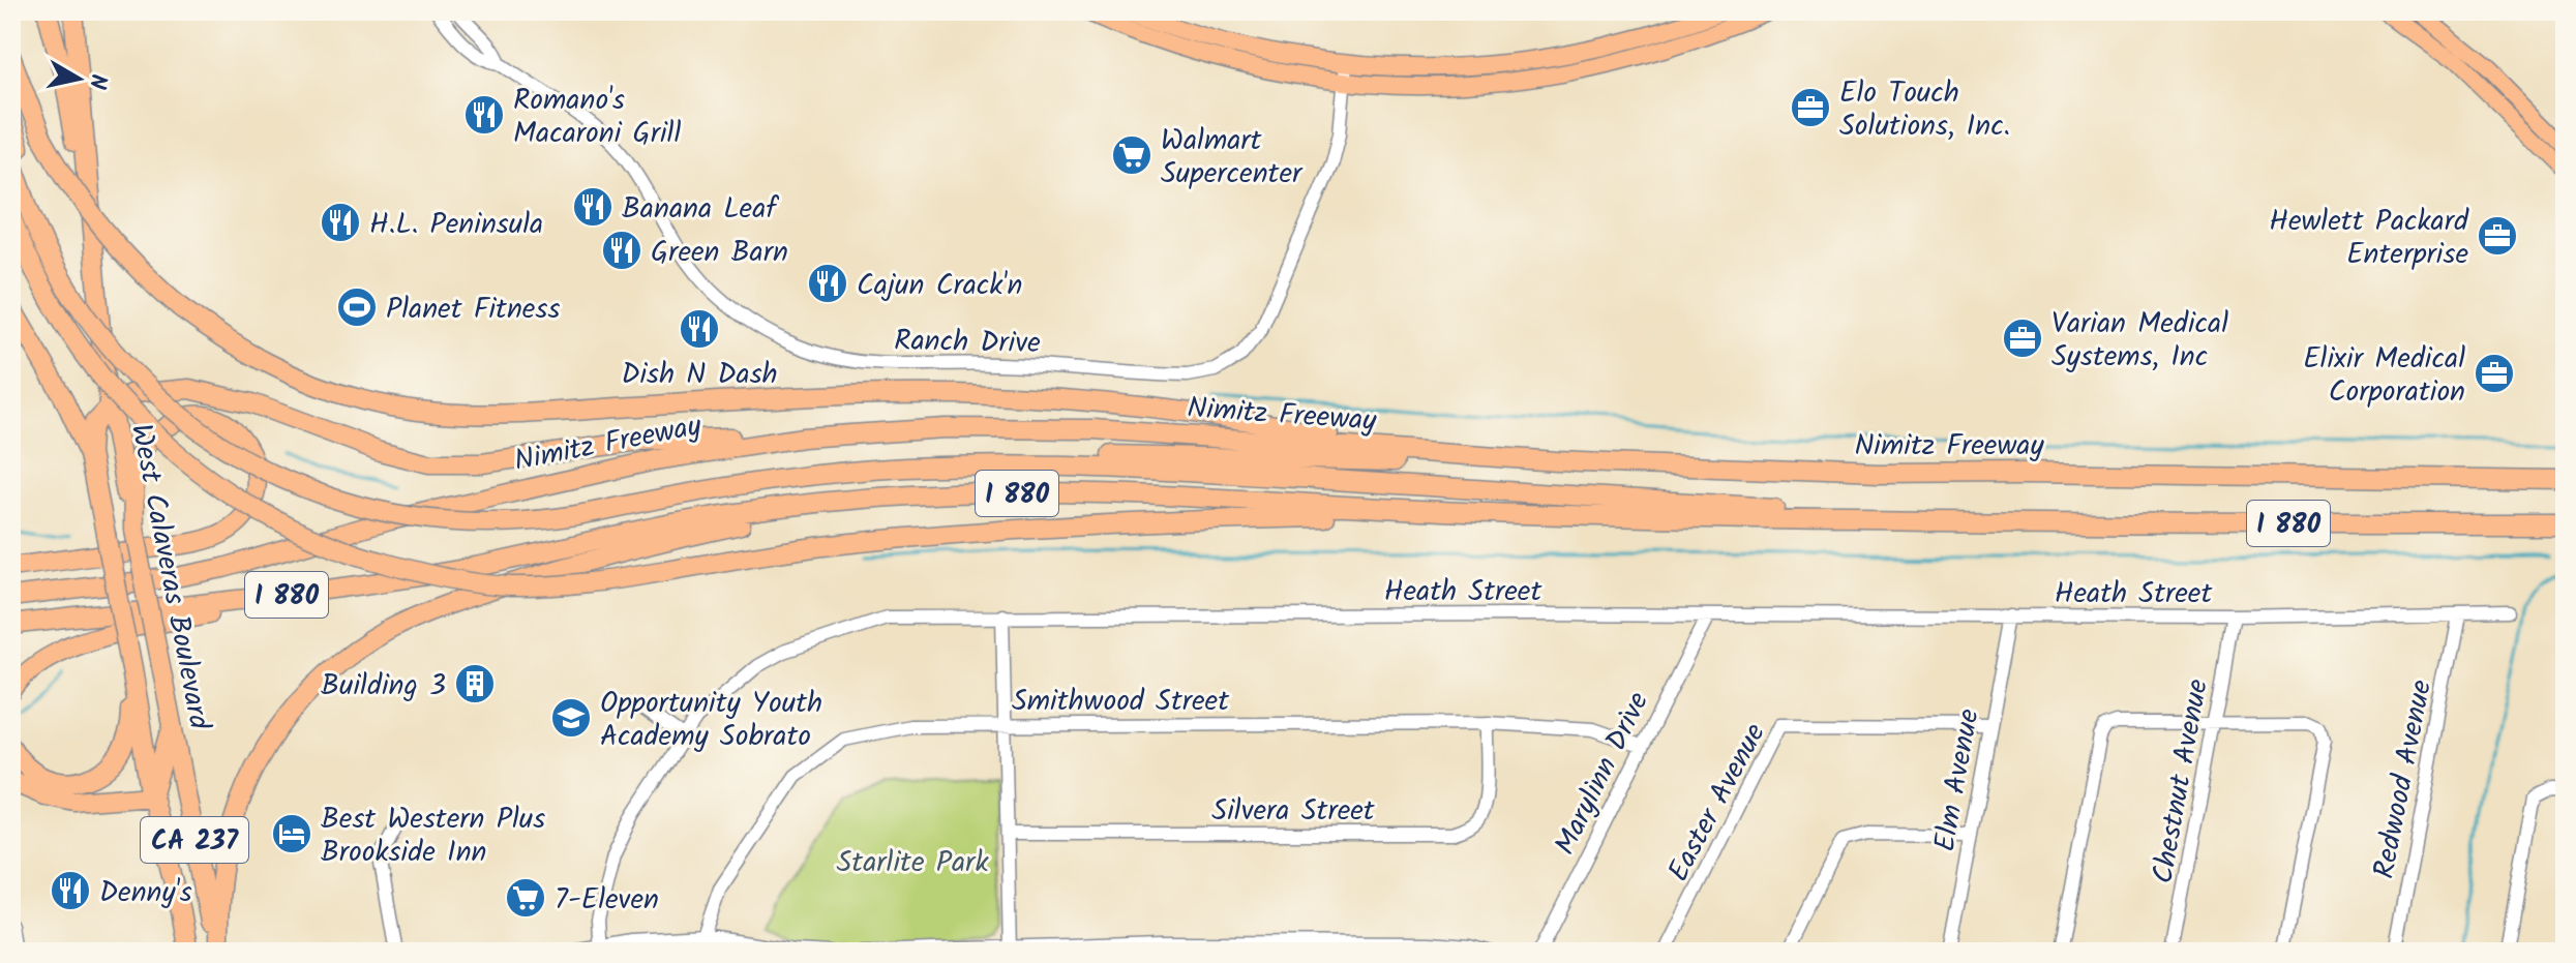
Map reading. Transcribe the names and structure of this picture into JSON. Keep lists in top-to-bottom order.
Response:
{
  "streets": {
    "highway": [
      "Nimitz Freeway",
      "I 880",
      "West Calaveras Boulevard",
      "CA 237"
    ],
    "street": [
      "Ranch Drive",
      "Heath Street",
      "Smithwood Street",
      "Marylinn Drive",
      "Redwood Avenue",
      "Elm Avenue",
      "Chestnut Avenue",
      "Easter Avenue",
      "Silvera Street"
    ]
  },
  "crossings": [
    ["West Calaveras Boulevard", "CA 237"],
    ["Heath Street", "Marylinn Drive"],
    ["Heath Street", "Redwood Avenue"],
    ["Heath Street", "Elm Avenue"],
    ["Heath Street", "Chestnut Avenue"],
    ["Smithwood Street", "Marylinn Drive"],
    ["Smithwood Street", "Silvera Street"],
    ["Elm Avenue", "Easter Avenue"]
  ],
  "parks": ["Starlite Park"],
  "places": {
    "office": [
      "Elo Touch Solutions, Inc.",
      "Hewlett Packard Enterprise",
      "Varian Medical Systems, Inc",
      "Elixir Medical Corporation"
    ],
    "restaurant": [
      "Romano's Macaroni Grill",
      "Banana Leaf",
      "H.L. Peninsula",
      "Green Barn",
      "Cajun Crack'n",
      "Dish N Dash",
      "Denny's"
    ],
    "supermarket": ["Walmart Supercenter", "7-Eleven"],
    "sports": ["Planet Fitness"],
    "building": ["Building 3"],
    "school or university": ["Opportunity Youth Academy Sobrato"],
    "hotel": ["Best Western Plus Brookside Inn"]
  },
  "north": "right"
}
